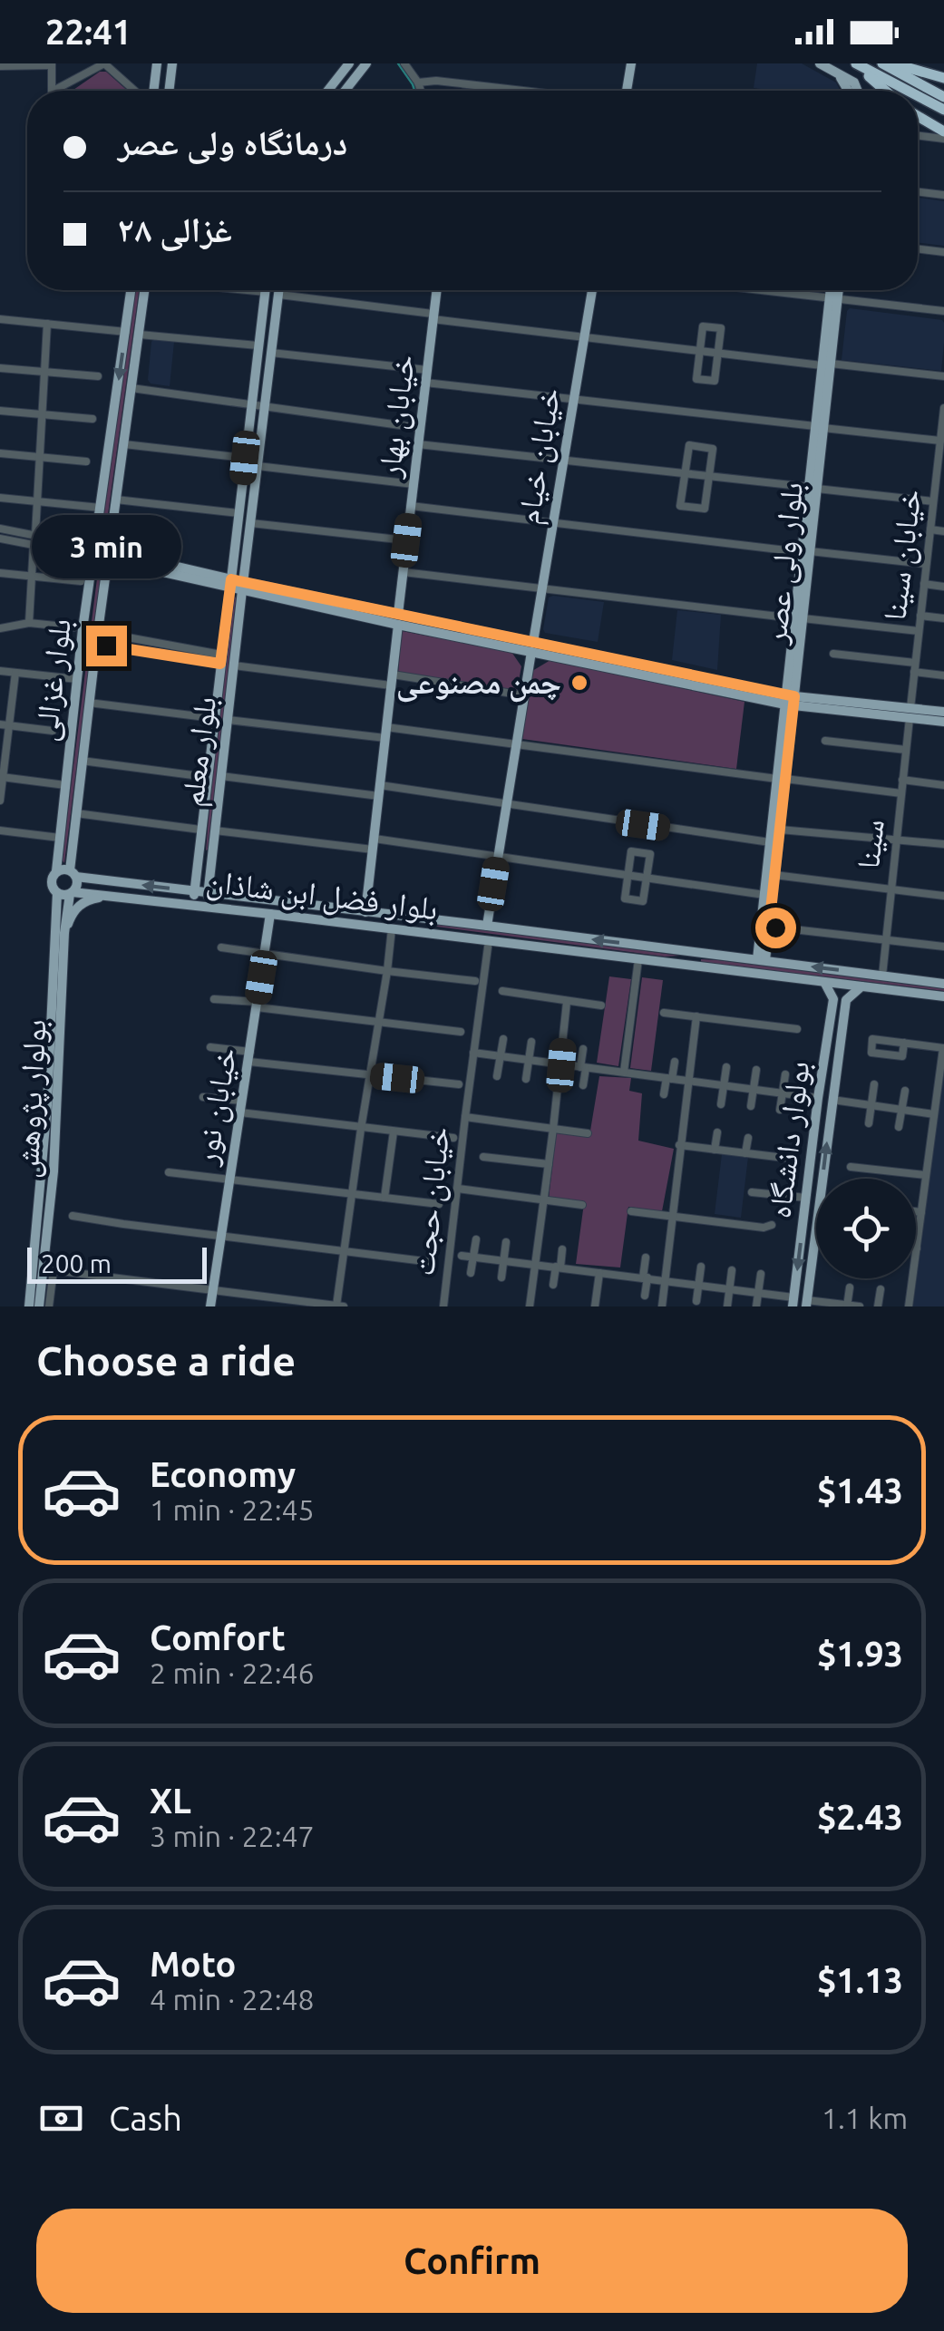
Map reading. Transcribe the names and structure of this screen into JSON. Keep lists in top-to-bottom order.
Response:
{
  "streets": {
    "main road": [
      "خیابان بهار",
      "خیابان خیام",
      "بلوار ولی عصر",
      "بلوار غزالی",
      "بلوار معلم",
      "بلوار فضل ابن شاذان",
      "بولوار پژوهش",
      "خیابان نور",
      "بولوار دانشگاه"
    ],
    "street": ["خیابان سینا", "سینا", "خیابان حجت"]
  },
  "crossings": [
    ["خیابان بهار", "بلوار فضل ابن شاذان"],
    ["خیابان خیام", "بلوار فضل ابن شاذان"],
    ["خیابان سینا", "سینا"],
    ["بلوار ولی عصر", "بلوار فضل ابن شاذان"],
    ["بلوار غزالی", "بلوار فضل ابن شاذان"],
    ["بلوار غزالی", "بولوار پژوهش"],
    ["بلوار معلم", "بلوار فضل ابن شاذان"],
    ["سینا", "بلوار فضل ابن شاذان"],
    ["بلوار فضل ابن شاذان", "بولوار پژوهش"],
    ["بلوار فضل ابن شاذان", "خیابان نور"],
    ["بلوار فضل ابن شاذان", "بولوار دانشگاه"],
    ["بلوار فضل ابن شاذان", "خیابان حجت"]
  ],
  "places": ["چمن مصنوعی"],
  "scale_bar": "200 m",
  "page": {
    "status": "22:41",
    "banner": ["درمانگاه ولی عصر", "غزالی ۲۸"],
    "bubble": "3 min",
    "scale": "200 m",
    "heading": "Choose a ride",
    "list": [
      {
        "name": "Economy",
        "note": "1 min · 22:45",
        "value": "$1.43"
      },
      {
        "name": "Comfort",
        "note": "2 min · 22:46",
        "value": "$1.93"
      },
      {
        "name": "XL",
        "note": "3 min · 22:47",
        "value": "$2.43"
      },
      {
        "name": "Moto",
        "note": "4 min · 22:48",
        "value": "$1.13"
      }
    ],
    "pay": ["Cash", "1.1 km"],
    "buttons": "Confirm"
  }
}
